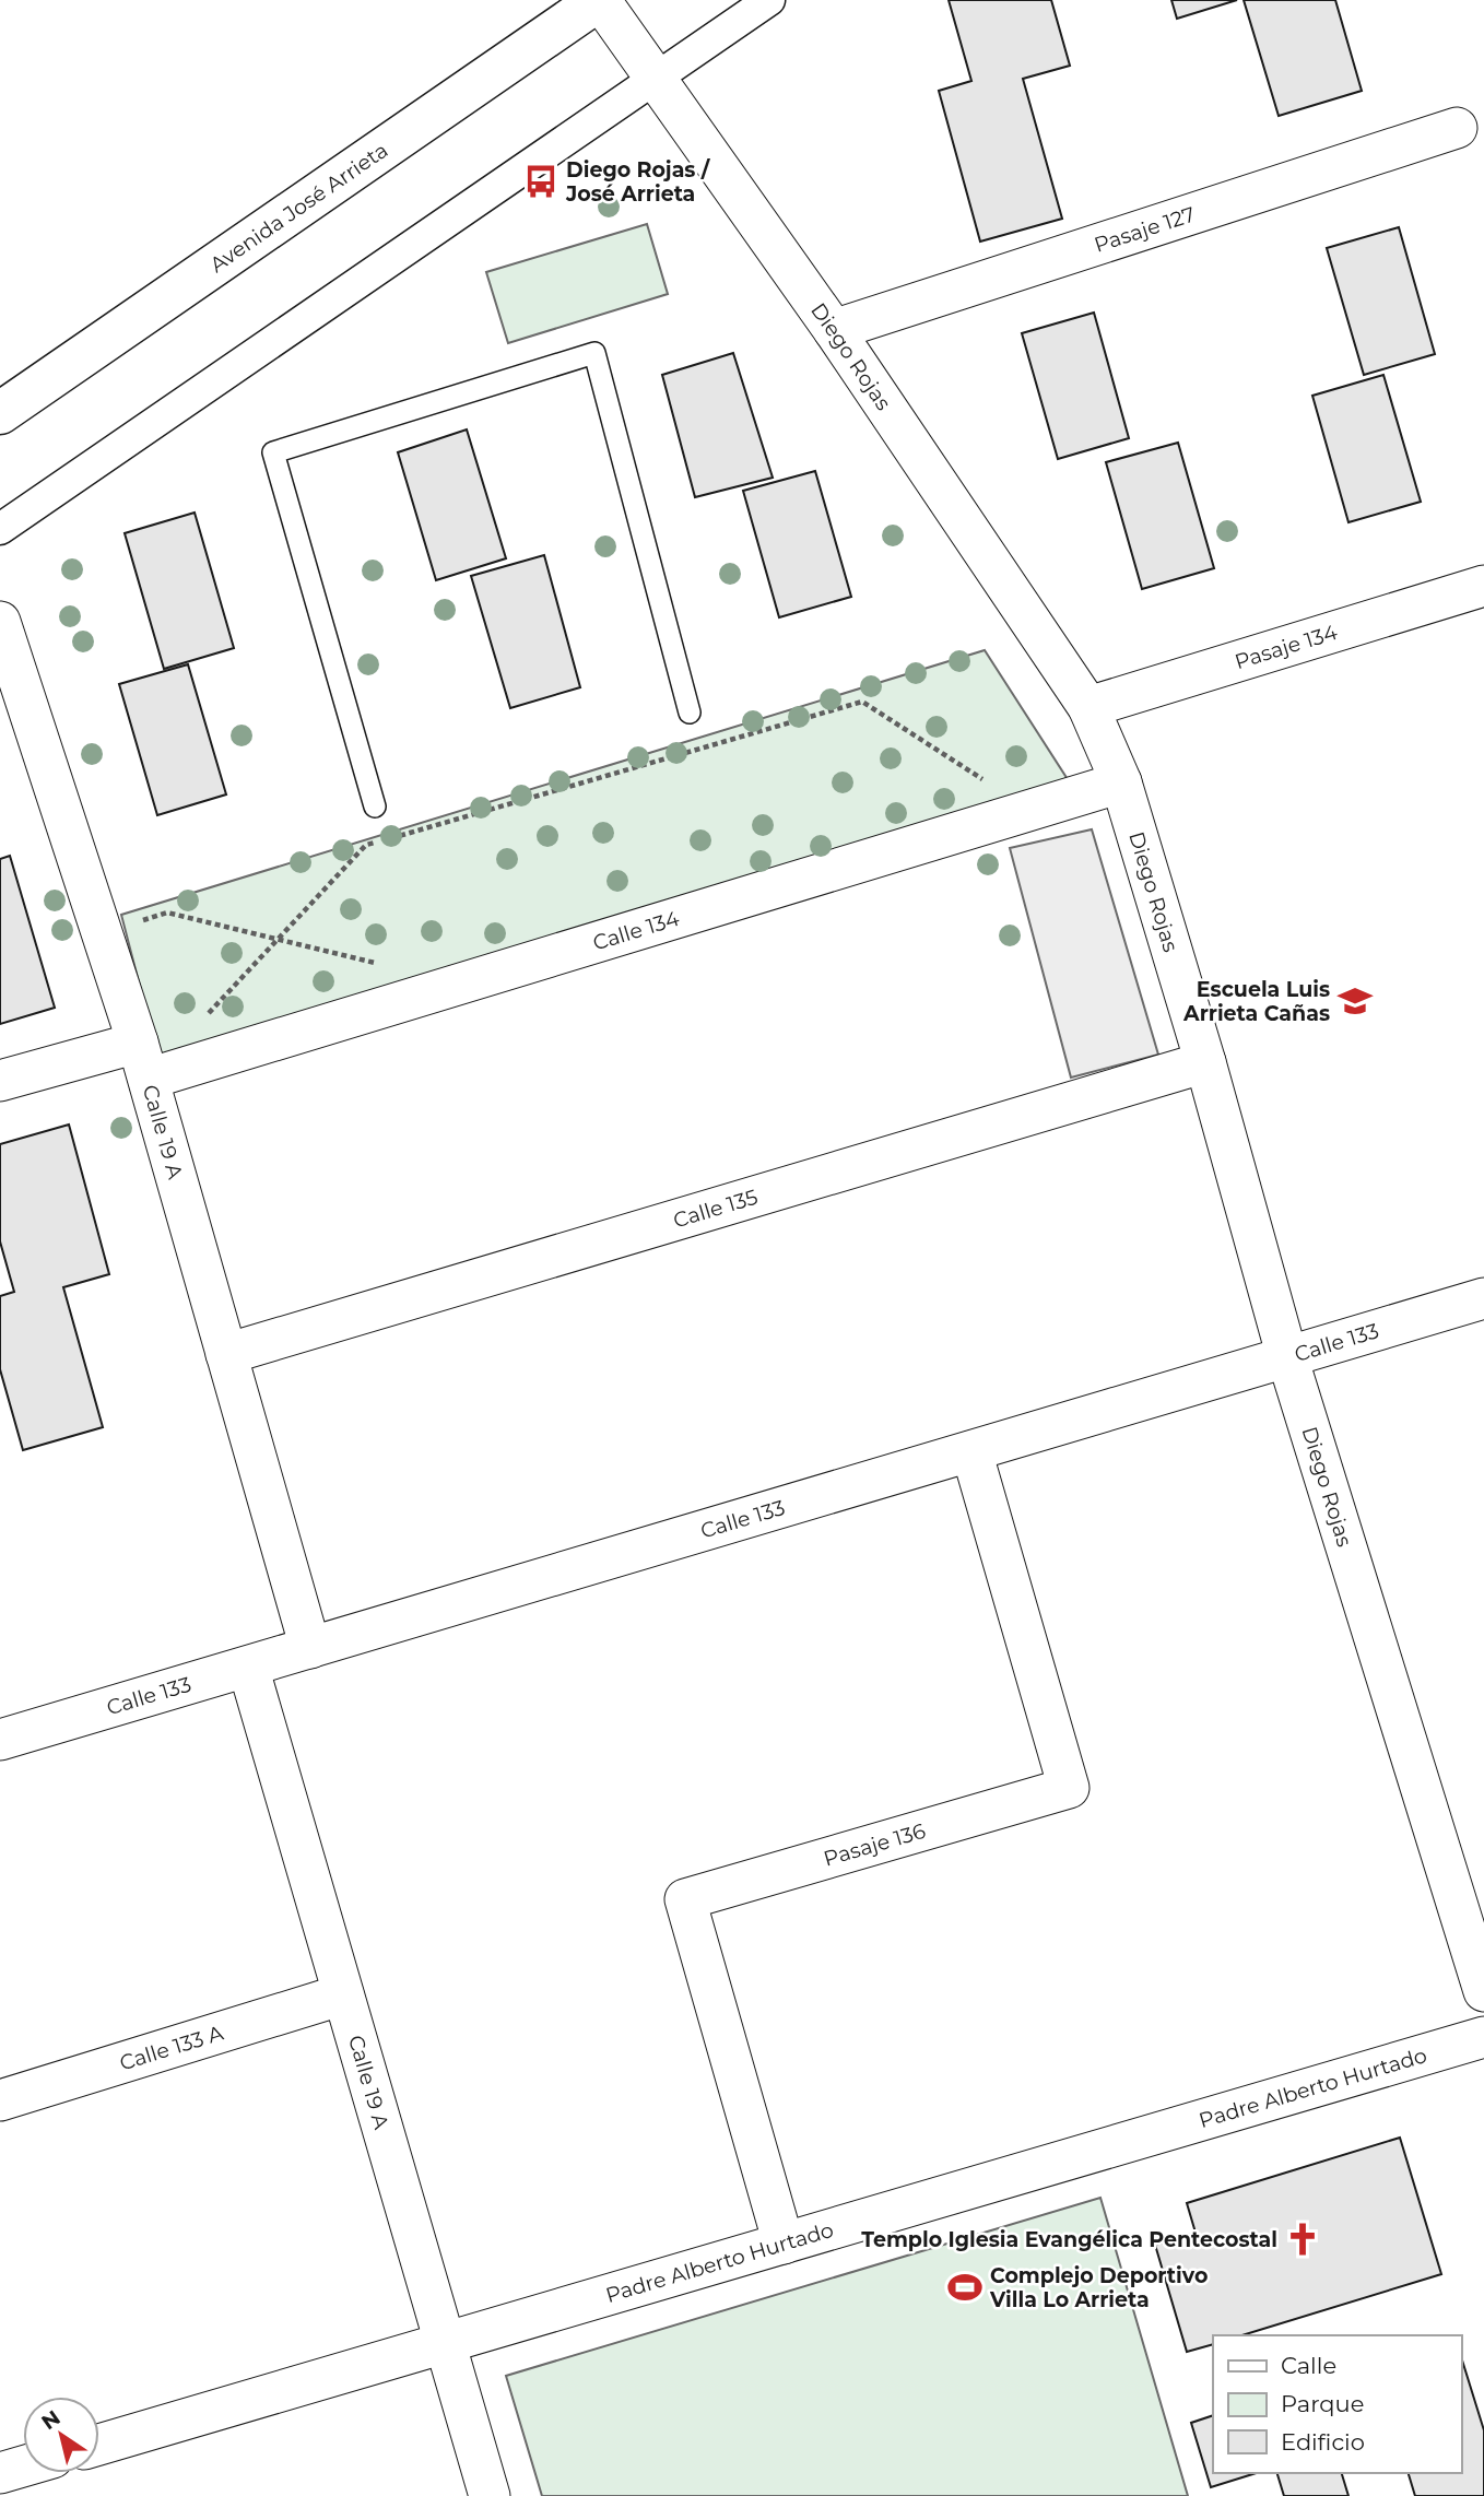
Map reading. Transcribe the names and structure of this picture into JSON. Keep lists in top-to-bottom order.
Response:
{
  "streets": {
    "main road": ["Avenida José Arrieta"],
    "street": [
      "Pasaje 127",
      "Diego Rojas",
      "Pasaje 134",
      "Calle 134",
      "Calle 19 A",
      "Calle 135",
      "Calle 133",
      "Pasaje 136",
      "Calle 133 A",
      "Padre Alberto Hurtado"
    ]
  },
  "crossings": [
    ["Avenida José Arrieta", "Diego Rojas"],
    ["Pasaje 127", "Diego Rojas"],
    ["Diego Rojas", "Pasaje 134"],
    ["Diego Rojas", "Calle 134"],
    ["Diego Rojas", "Calle 135"],
    ["Diego Rojas", "Calle 133"],
    ["Calle 134", "Calle 19 A"],
    ["Calle 19 A", "Calle 135"],
    ["Calle 19 A", "Calle 133"],
    ["Calle 19 A", "Calle 133 A"],
    ["Calle 19 A", "Padre Alberto Hurtado"],
    ["Calle 133", "Pasaje 136"],
    ["Pasaje 136", "Padre Alberto Hurtado"]
  ],
  "places": {
    "bus stop": ["Diego Rojas / José Arrieta"],
    "school or university": ["Escuela Luis Arrieta Cañas"],
    "church": ["Templo Iglesia Evangélica Pentecostal"],
    "sports": ["Complejo Deportivo Villa Lo Arrieta"]
  },
  "legend": ["Calle", "Parque", "Edificio"],
  "north": "top left"
}
